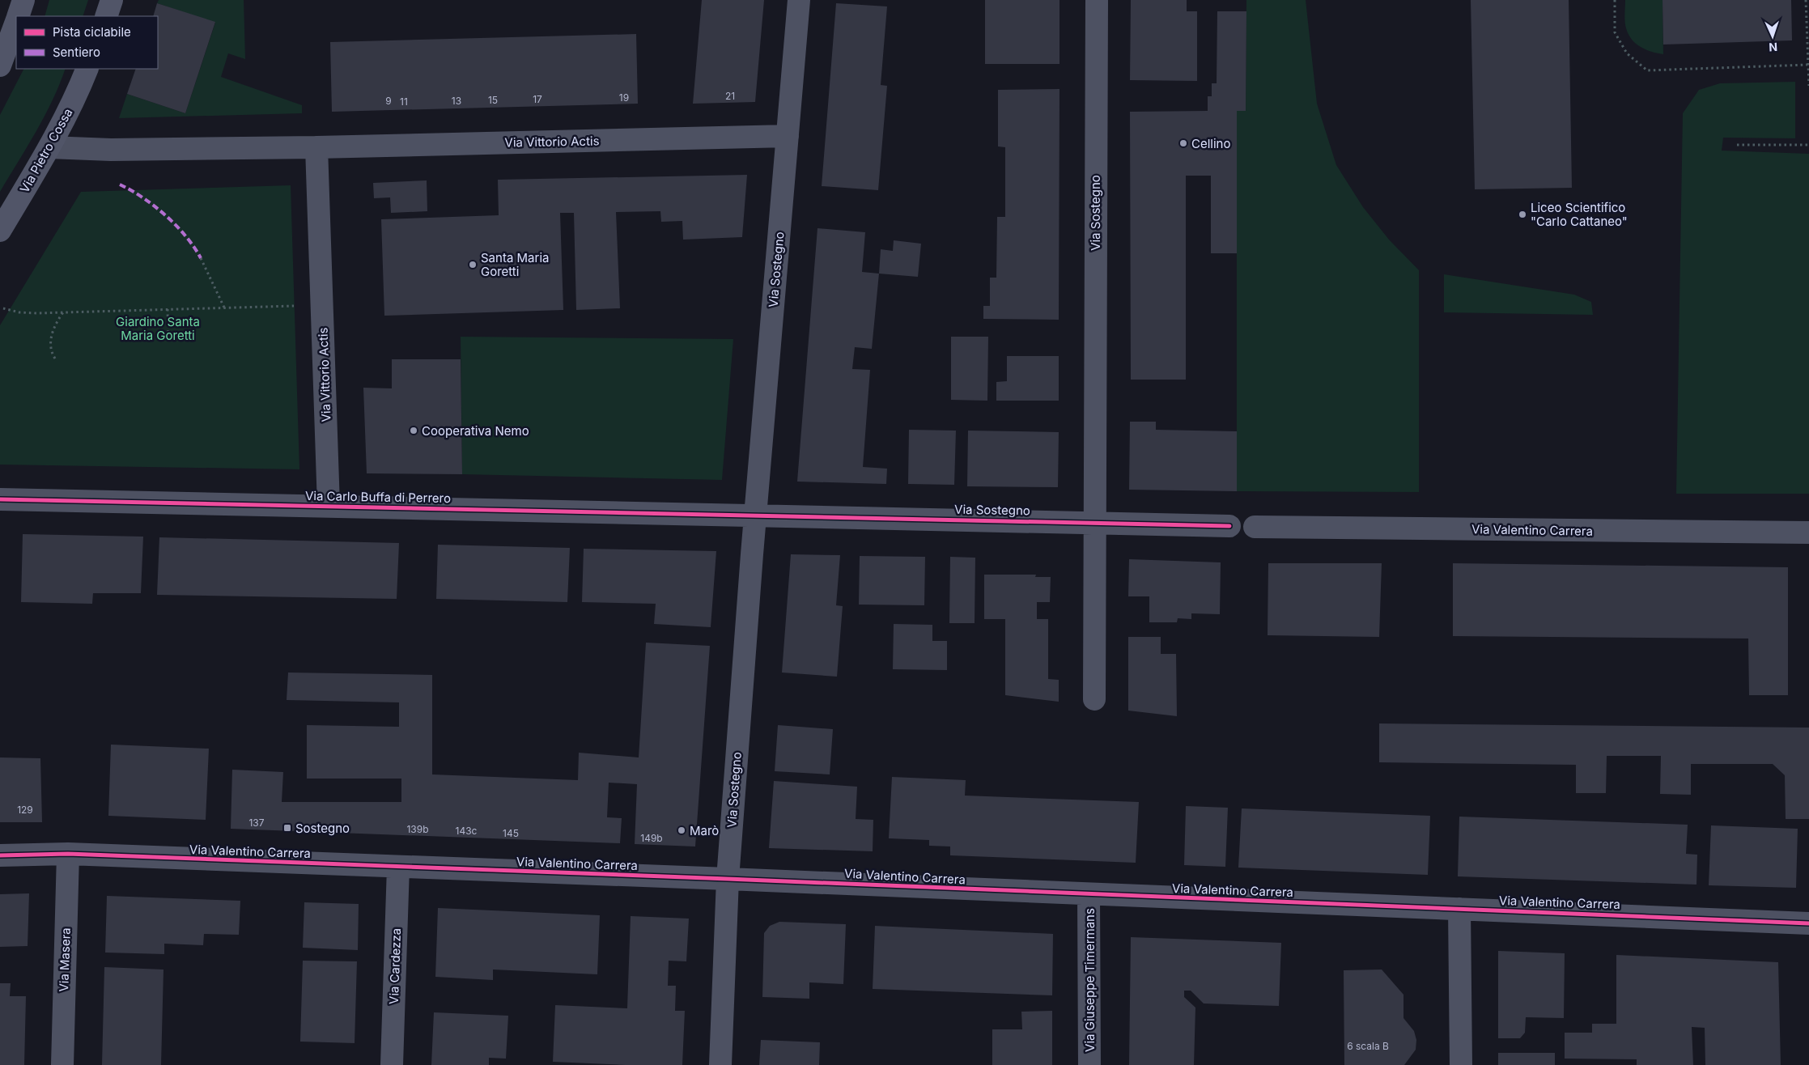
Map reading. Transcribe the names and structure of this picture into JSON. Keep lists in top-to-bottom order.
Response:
{
  "streets": {
    "main road": ["Via Pietro Cossa"],
    "street": [
      "Via Vittorio Actis",
      "Via Sostegno",
      "Via Carlo Buffa di Perrero",
      "Via Valentino Carrera",
      "Via Masera",
      "Via Cardezza",
      "Via Giuseppe Timermans"
    ]
  },
  "crossings": [
    ["Via Vittorio Actis", "Via Pietro Cossa"],
    ["Via Vittorio Actis", "Via Sostegno"],
    ["Via Vittorio Actis", "Via Carlo Buffa di Perrero"],
    ["Via Sostegno", "Via Carlo Buffa di Perrero"],
    ["Via Sostegno", "Via Valentino Carrera"],
    ["Via Valentino Carrera", "Via Masera"],
    ["Via Valentino Carrera", "Via Cardezza"],
    ["Via Valentino Carrera", "Via Giuseppe Timermans"]
  ],
  "parks": ["Giardino Santa Maria Goretti"],
  "places": {
    "other": [
      "Cellino",
      "Liceo Scientifico \"Carlo Cattaneo\"",
      "Santa Maria Goretti",
      "Cooperativa Nemo",
      "Marò"
    ],
    "transit": ["Sostegno"]
  },
  "house_numbers": [
    "21",
    "19",
    "17",
    "15",
    "9",
    "13",
    "11",
    "129",
    "137",
    "139b",
    "143c",
    "145",
    "149b",
    "6 scala B"
  ],
  "legend": ["Pista ciclabile", "Sentiero"],
  "north": "bottom"
}
